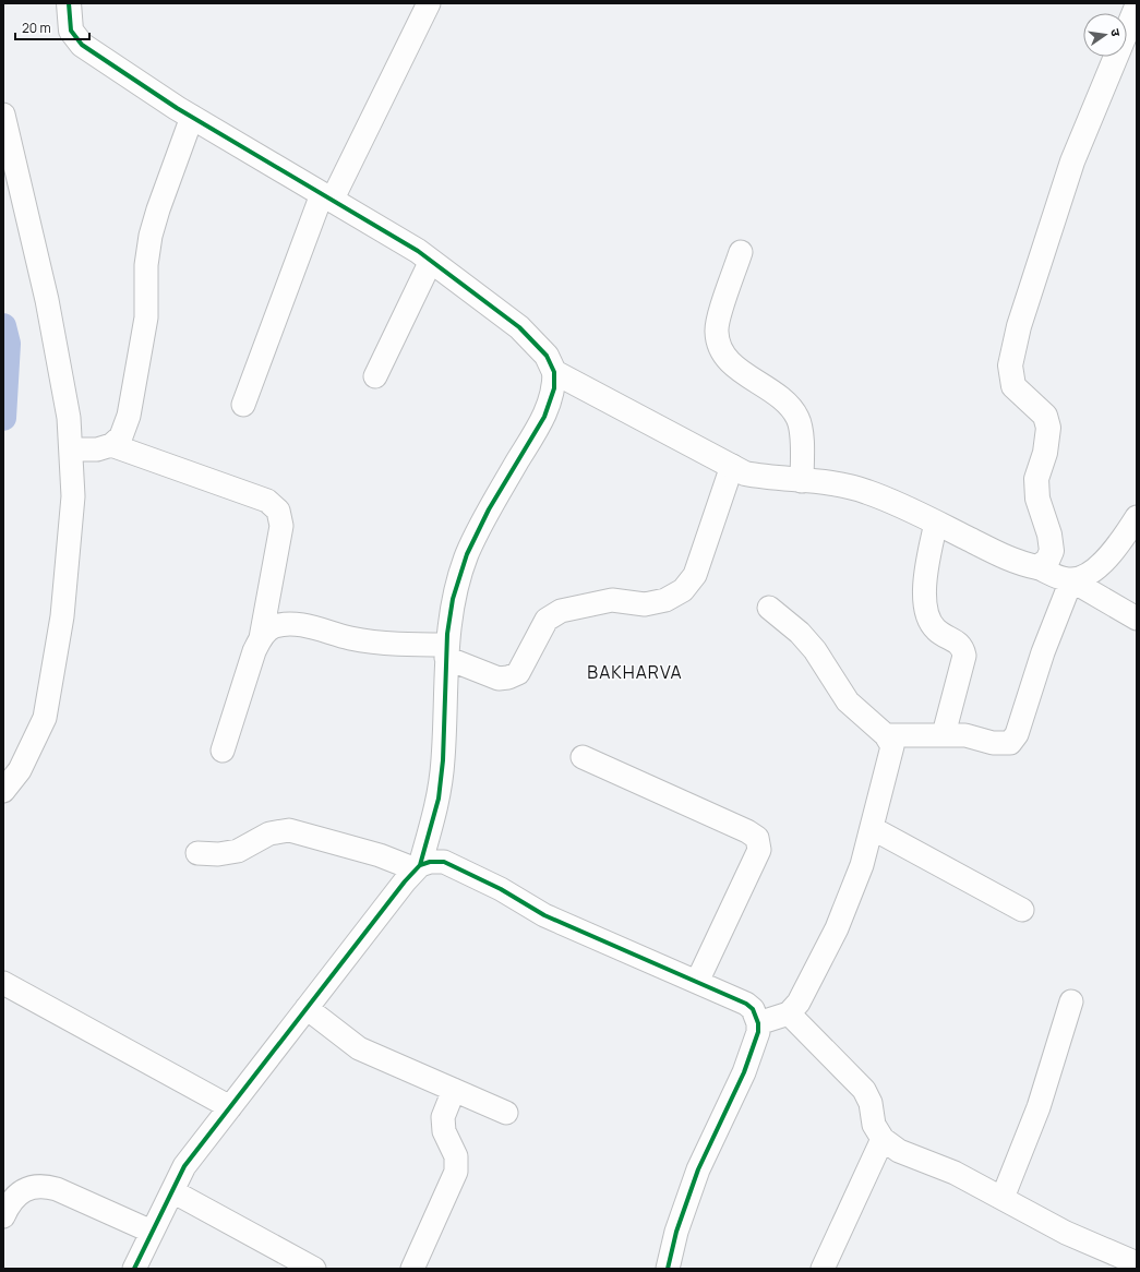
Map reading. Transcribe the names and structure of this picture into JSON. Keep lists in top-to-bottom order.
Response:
{
  "districts": ["BAKHARVA"],
  "scale_bar": "20 m",
  "north": "right"
}
